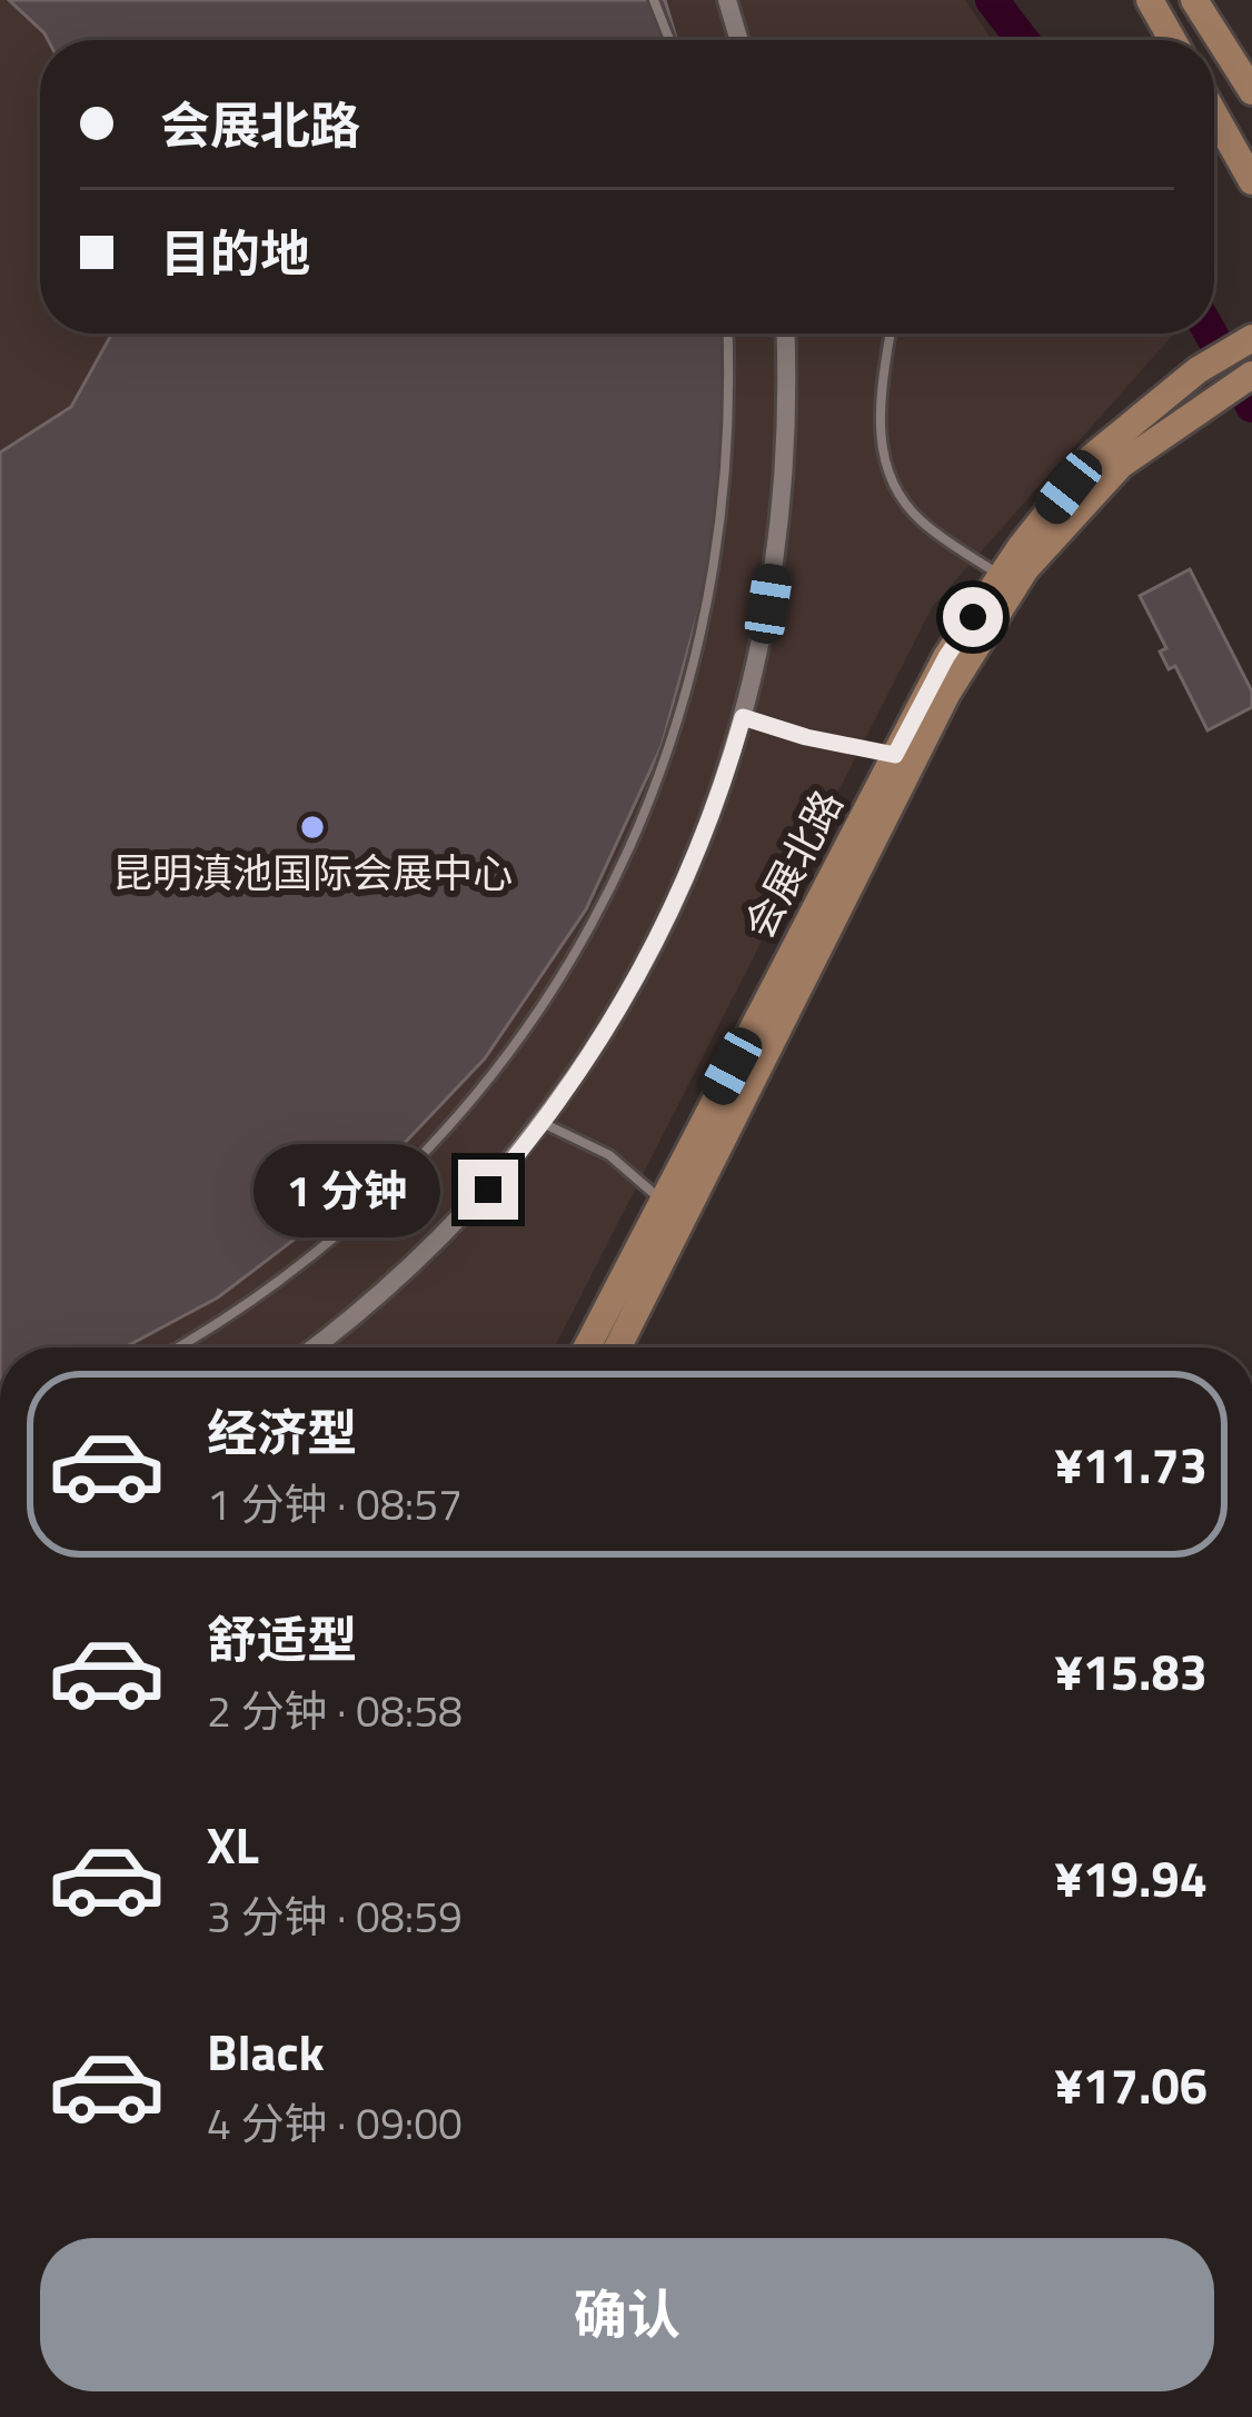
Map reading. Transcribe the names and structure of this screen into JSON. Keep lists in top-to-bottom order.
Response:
{
  "streets": {
    "street": ["会展北路"]
  },
  "places": ["昆明滇池国际会展中心"],
  "page": {
    "banner": ["会展北路", "目的地"],
    "bubble": "1 分钟",
    "list": [
      {
        "name": "经济型",
        "note": "1 分钟 · 08:57",
        "value": "¥11.73"
      },
      {
        "name": "舒适型",
        "note": "2 分钟 · 08:58",
        "value": "¥15.83"
      },
      {
        "name": "XL",
        "note": "3 分钟 · 08:59",
        "value": "¥19.94"
      },
      {
        "name": "Black",
        "note": "4 分钟 · 09:00",
        "value": "¥17.06"
      }
    ],
    "buttons": "确认"
  }
}
